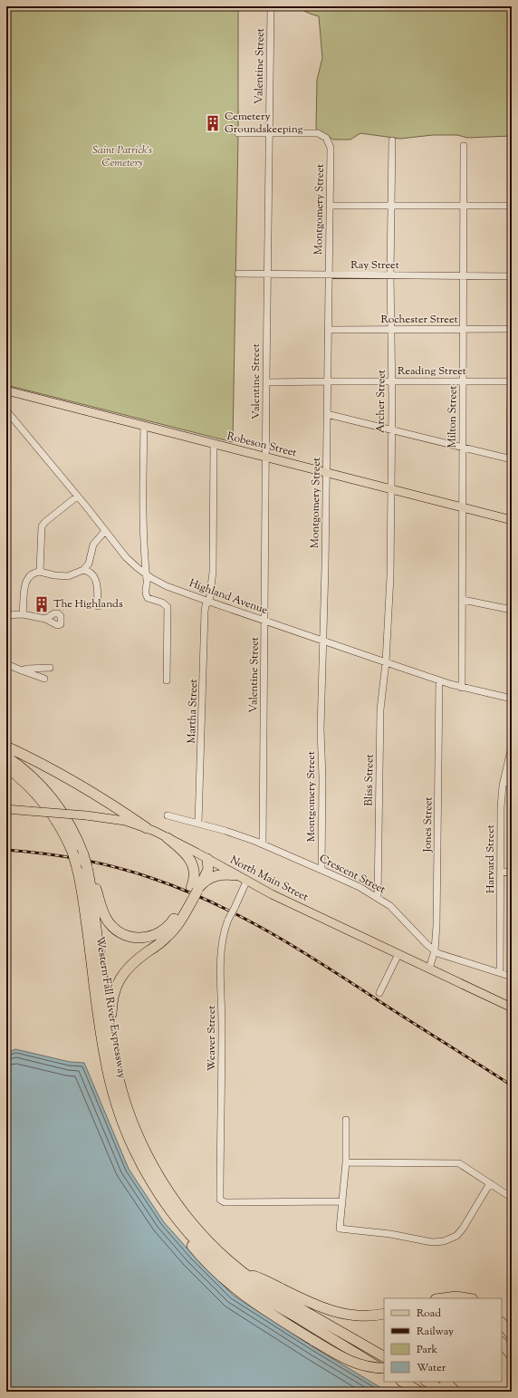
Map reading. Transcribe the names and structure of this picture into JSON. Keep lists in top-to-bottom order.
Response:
{
  "streets": {
    "highway": ["Western Fall River Expressway"],
    "main road": ["Robeson Street", "North Main Street"],
    "street": [
      "Valentine Street",
      "Montgomery Street",
      "Ray Street",
      "Rochester Street",
      "Reading Street",
      "Archer Street",
      "Milton Street",
      "Highland Avenue",
      "Martha Street",
      "Bliss Street",
      "Jones Street",
      "Harvard Street",
      "Crescent Street",
      "Weaver Street"
    ]
  },
  "crossings": [
    ["Valentine Street", "Montgomery Street"],
    ["Valentine Street", "Ray Street"],
    ["Valentine Street", "Reading Street"],
    ["Valentine Street", "Robeson Street"],
    ["Valentine Street", "Highland Avenue"],
    ["Valentine Street", "Crescent Street"],
    ["Montgomery Street", "Ray Street"],
    ["Montgomery Street", "Rochester Street"],
    ["Montgomery Street", "Reading Street"],
    ["Montgomery Street", "Robeson Street"],
    ["Montgomery Street", "Highland Avenue"],
    ["Montgomery Street", "Crescent Street"],
    ["Ray Street", "Archer Street"],
    ["Ray Street", "Milton Street"],
    ["Rochester Street", "Archer Street"],
    ["Rochester Street", "Milton Street"],
    ["Reading Street", "Archer Street"],
    ["Reading Street", "Milton Street"],
    ["Archer Street", "Robeson Street"],
    ["Archer Street", "Highland Avenue"],
    ["Archer Street", "Bliss Street"],
    ["Milton Street", "Robeson Street"],
    ["Milton Street", "Highland Avenue"],
    ["Robeson Street", "Martha Street"],
    ["Highland Avenue", "Martha Street"],
    ["Highland Avenue", "Bliss Street"],
    ["Highland Avenue", "Jones Street"],
    ["Martha Street", "Crescent Street"],
    ["Bliss Street", "Crescent Street"],
    ["Jones Street", "Crescent Street"],
    ["Jones Street", "North Main Street"],
    ["Harvard Street", "Crescent Street"],
    ["North Main Street", "Weaver Street"]
  ],
  "parks": ["Saint Patrick's Cemetery"],
  "places": {
    "building": ["Cemetery Groundskeeping", "The Highlands"]
  },
  "legend": [
    "Road",
    "Railway",
    "Park",
    "Water"
  ]
}
